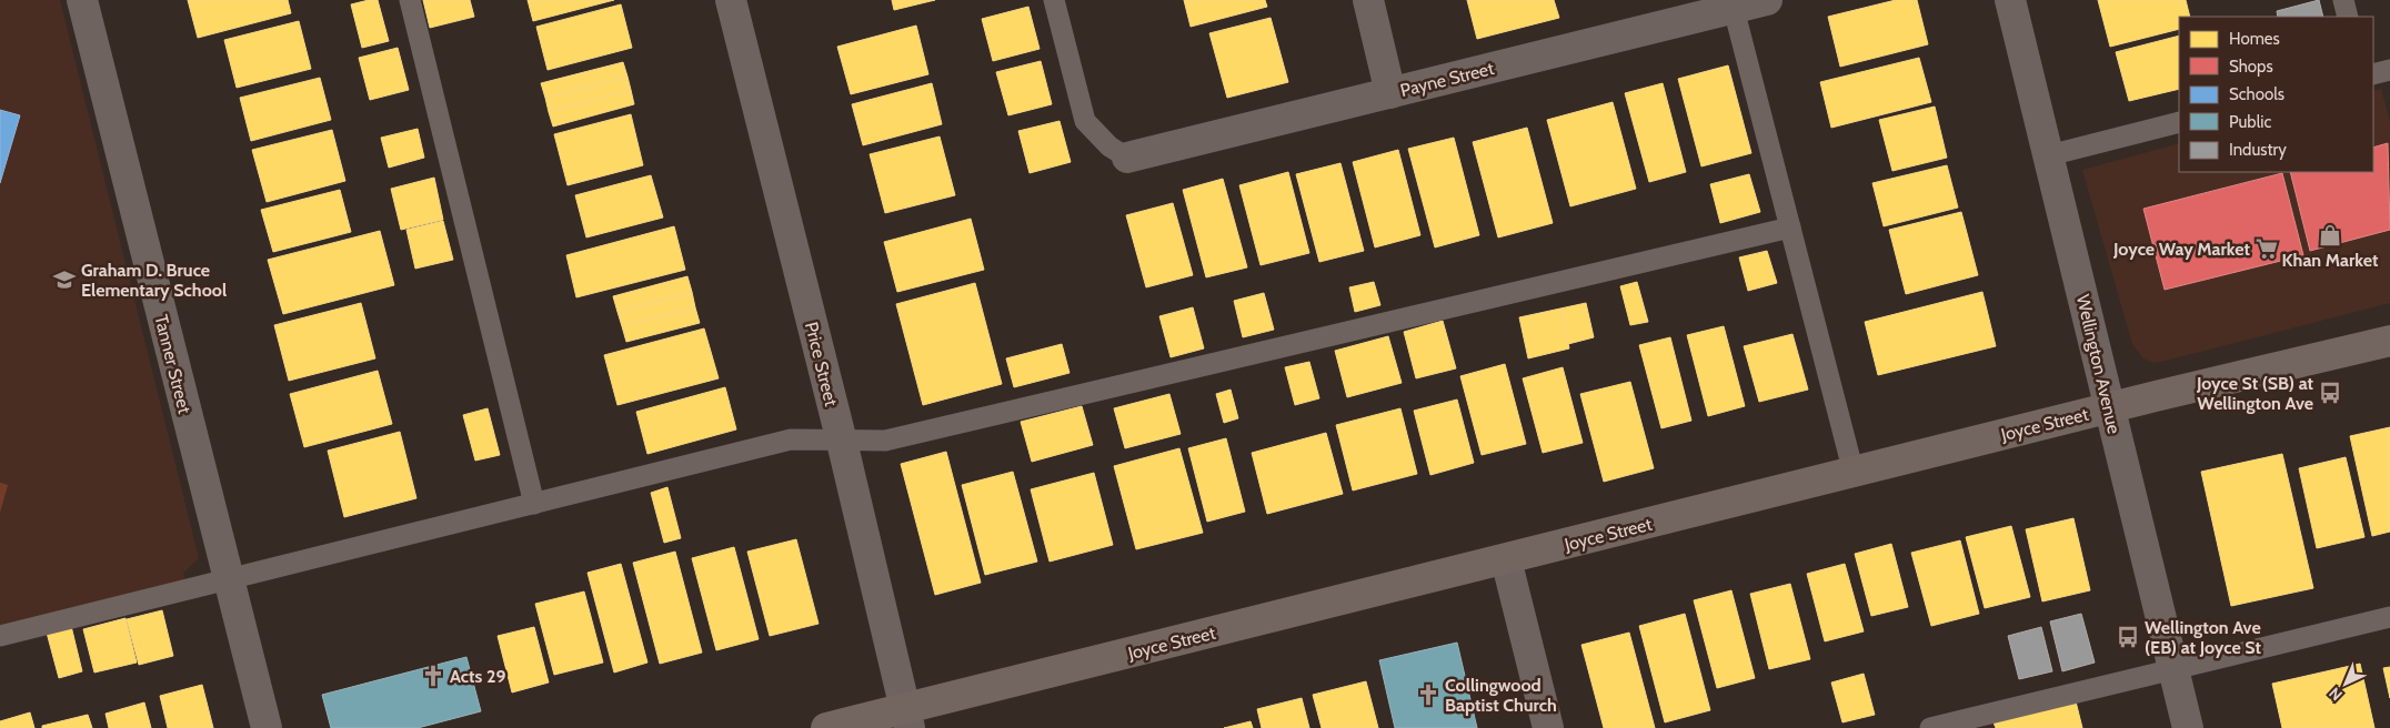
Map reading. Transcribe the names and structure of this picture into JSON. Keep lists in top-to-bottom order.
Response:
{
  "streets": {
    "main road": ["Joyce Street"],
    "street": [
      "Payne Street",
      "Tanner Street",
      "Price Street",
      "Wellington Avenue"
    ]
  },
  "crossings": [
    ["Price Street", "Joyce Street"],
    ["Wellington Avenue", "Joyce Street"]
  ],
  "places": {
    "shop": ["Khan Market"],
    "supermarket": ["Joyce Way Market"],
    "school or university": ["Graham D. Bruce Elementary School"],
    "bus stop": ["Joyce St (SB) at Wellington Ave", "Wellington Ave (EB) at Joyce St"],
    "church": ["Acts 29", "Collingwood Baptist Church"]
  },
  "legend": [
    "Homes",
    "Shops",
    "Schools",
    "Public",
    "Industry"
  ],
  "north": "bottom left"
}
